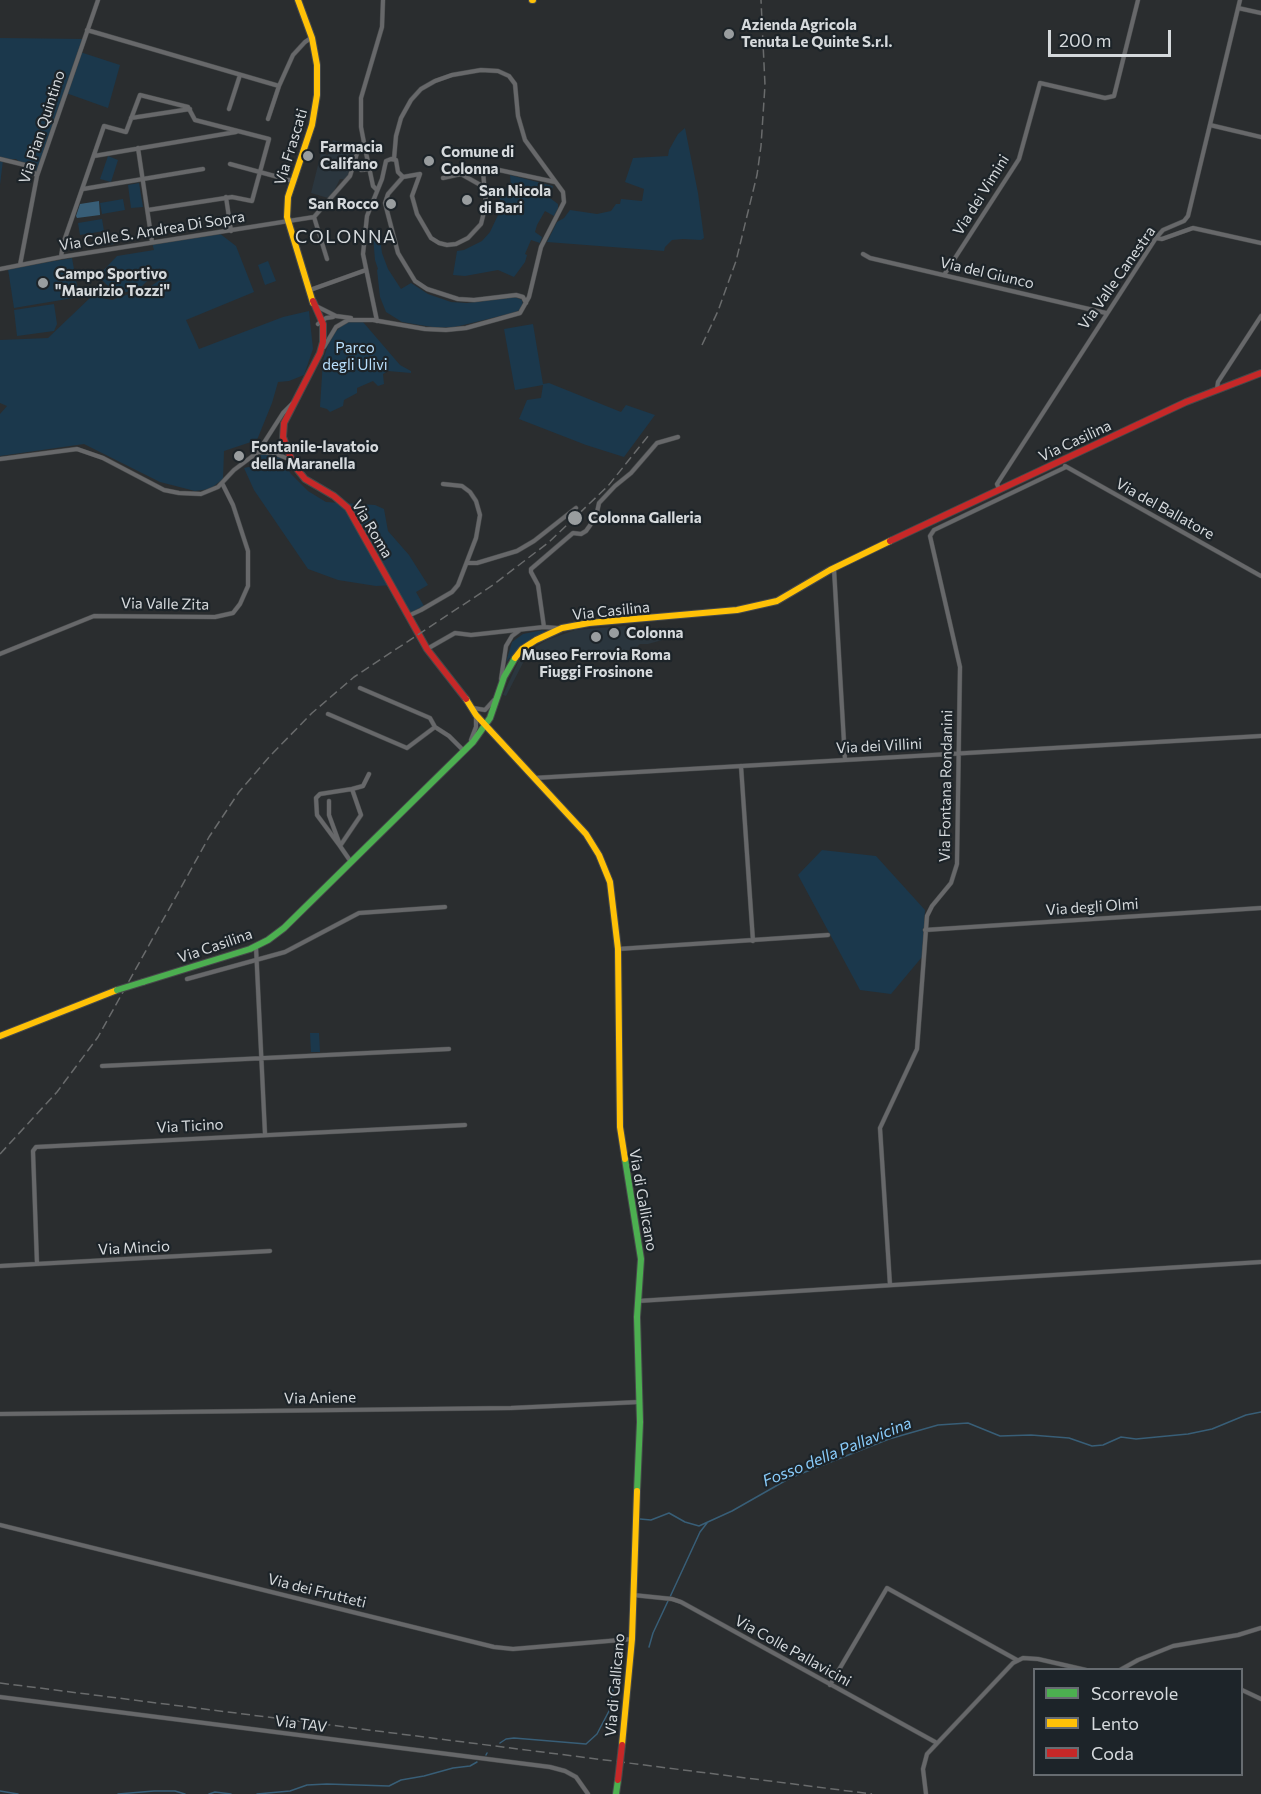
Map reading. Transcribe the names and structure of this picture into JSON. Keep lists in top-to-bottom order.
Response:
{
  "streets": {
    "street": [
      "Via Pian Quintino",
      "Via Frascati",
      "Via dei Vimini",
      "Via Colle S. Andrea Di Sopra",
      "Via del Giunco",
      "Via Valle Canestra",
      "Via Casilina",
      "Via del Ballatore",
      "Via Roma",
      "Via Valle Zita",
      "Via dei Villini",
      "Via Fontana Rondanini",
      "Via degli Olmi",
      "Via Ticino",
      "Via di Gallicano",
      "Via Mincio",
      "Via Aniene",
      "Via dei Frutteti",
      "Via Colle Pallavicini",
      "Via TAV"
    ]
  },
  "crossings": [
    ["Via Pian Quintino", "Via Colle S. Andrea Di Sopra"],
    ["Via Frascati", "Via Colle S. Andrea Di Sopra"],
    ["Via Frascati", "Via Roma"],
    ["Via dei Vimini", "Via del Giunco"],
    ["Via del Giunco", "Via Valle Canestra"],
    ["Via Valle Canestra", "Via Casilina"],
    ["Via Casilina", "Via Roma"],
    ["Via Casilina", "Via di Gallicano"],
    ["Via del Ballatore", "Via Fontana Rondanini"],
    ["Via Roma", "Via di Gallicano"],
    ["Via dei Villini", "Via Fontana Rondanini"],
    ["Via dei Villini", "Via di Gallicano"],
    ["Via Fontana Rondanini", "Via degli Olmi"],
    ["Via Ticino", "Via Mincio"],
    ["Via di Gallicano", "Via Aniene"],
    ["Via di Gallicano", "Via dei Frutteti"],
    ["Via di Gallicano", "Via Colle Pallavicini"]
  ],
  "districts": ["COLONNA"],
  "water": ["Fosso della Pallavicina"],
  "parks": ["Parco degli Ulivi"],
  "places": [
    "Azienda Agricola Tenuta Le Quinte S.r.l.",
    "Farmacia Califano",
    "Comune di Colonna",
    "San Nicola di Bari",
    "San Rocco",
    "Campo Sportivo \"Maurizio Tozzi\"",
    "Fontanile-lavatoio della Maranella",
    "Colonna Galleria",
    "Colonna",
    "Museo Ferrovia Roma Fiuggi Frosinone"
  ],
  "legend": ["Scorrevole", "Lento", "Coda"],
  "scale_bar": "200 m"
}
